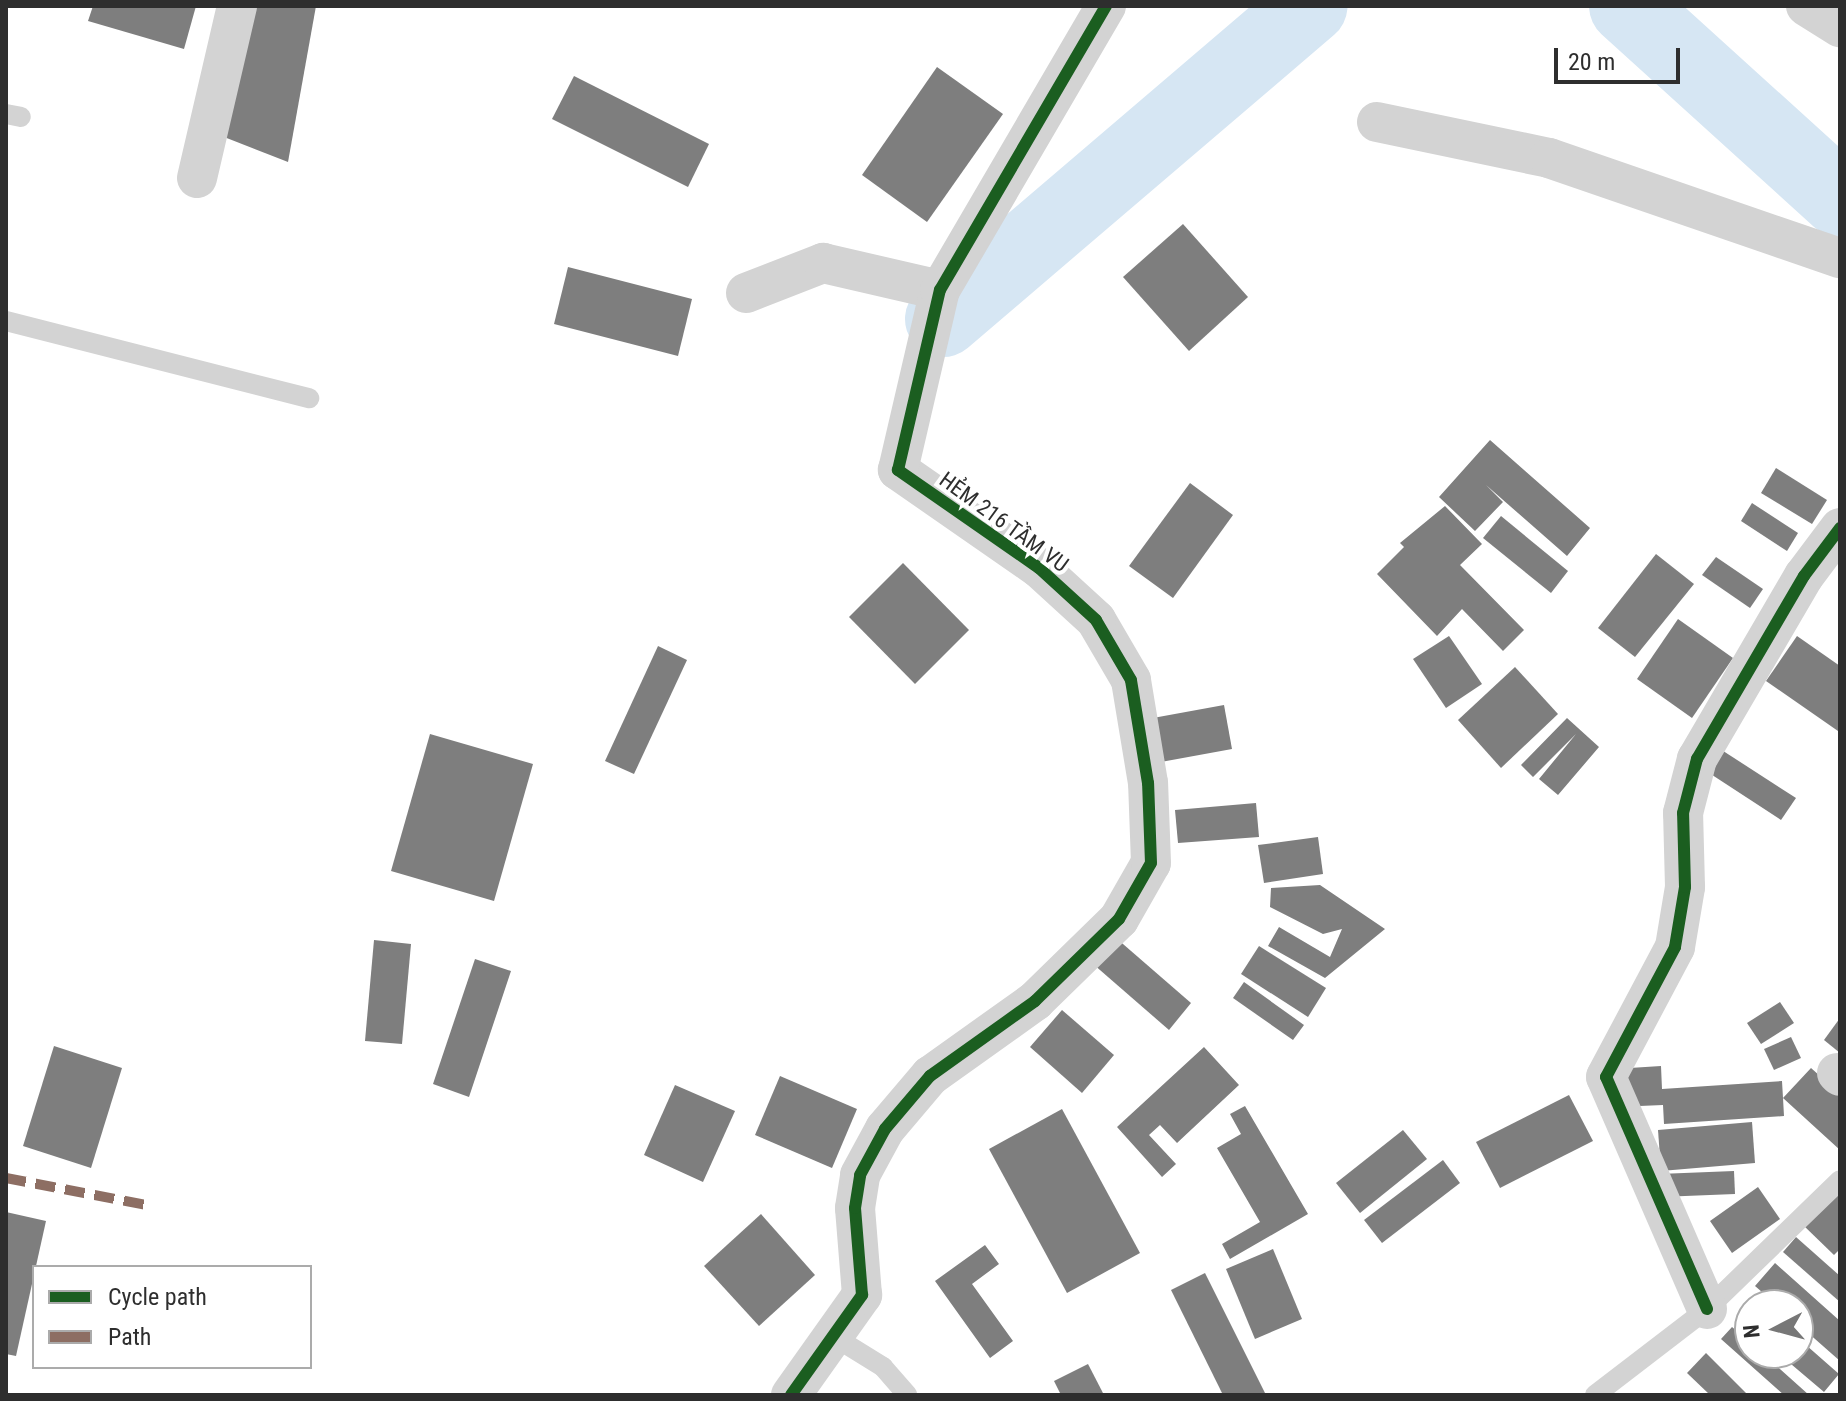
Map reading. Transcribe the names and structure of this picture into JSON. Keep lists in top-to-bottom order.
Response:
{
  "streets": {
    "street": ["HẺM 216 TẦM VU"]
  },
  "legend": ["Cycle path", "Path"],
  "scale_bar": "20 m",
  "north": "left"
}
